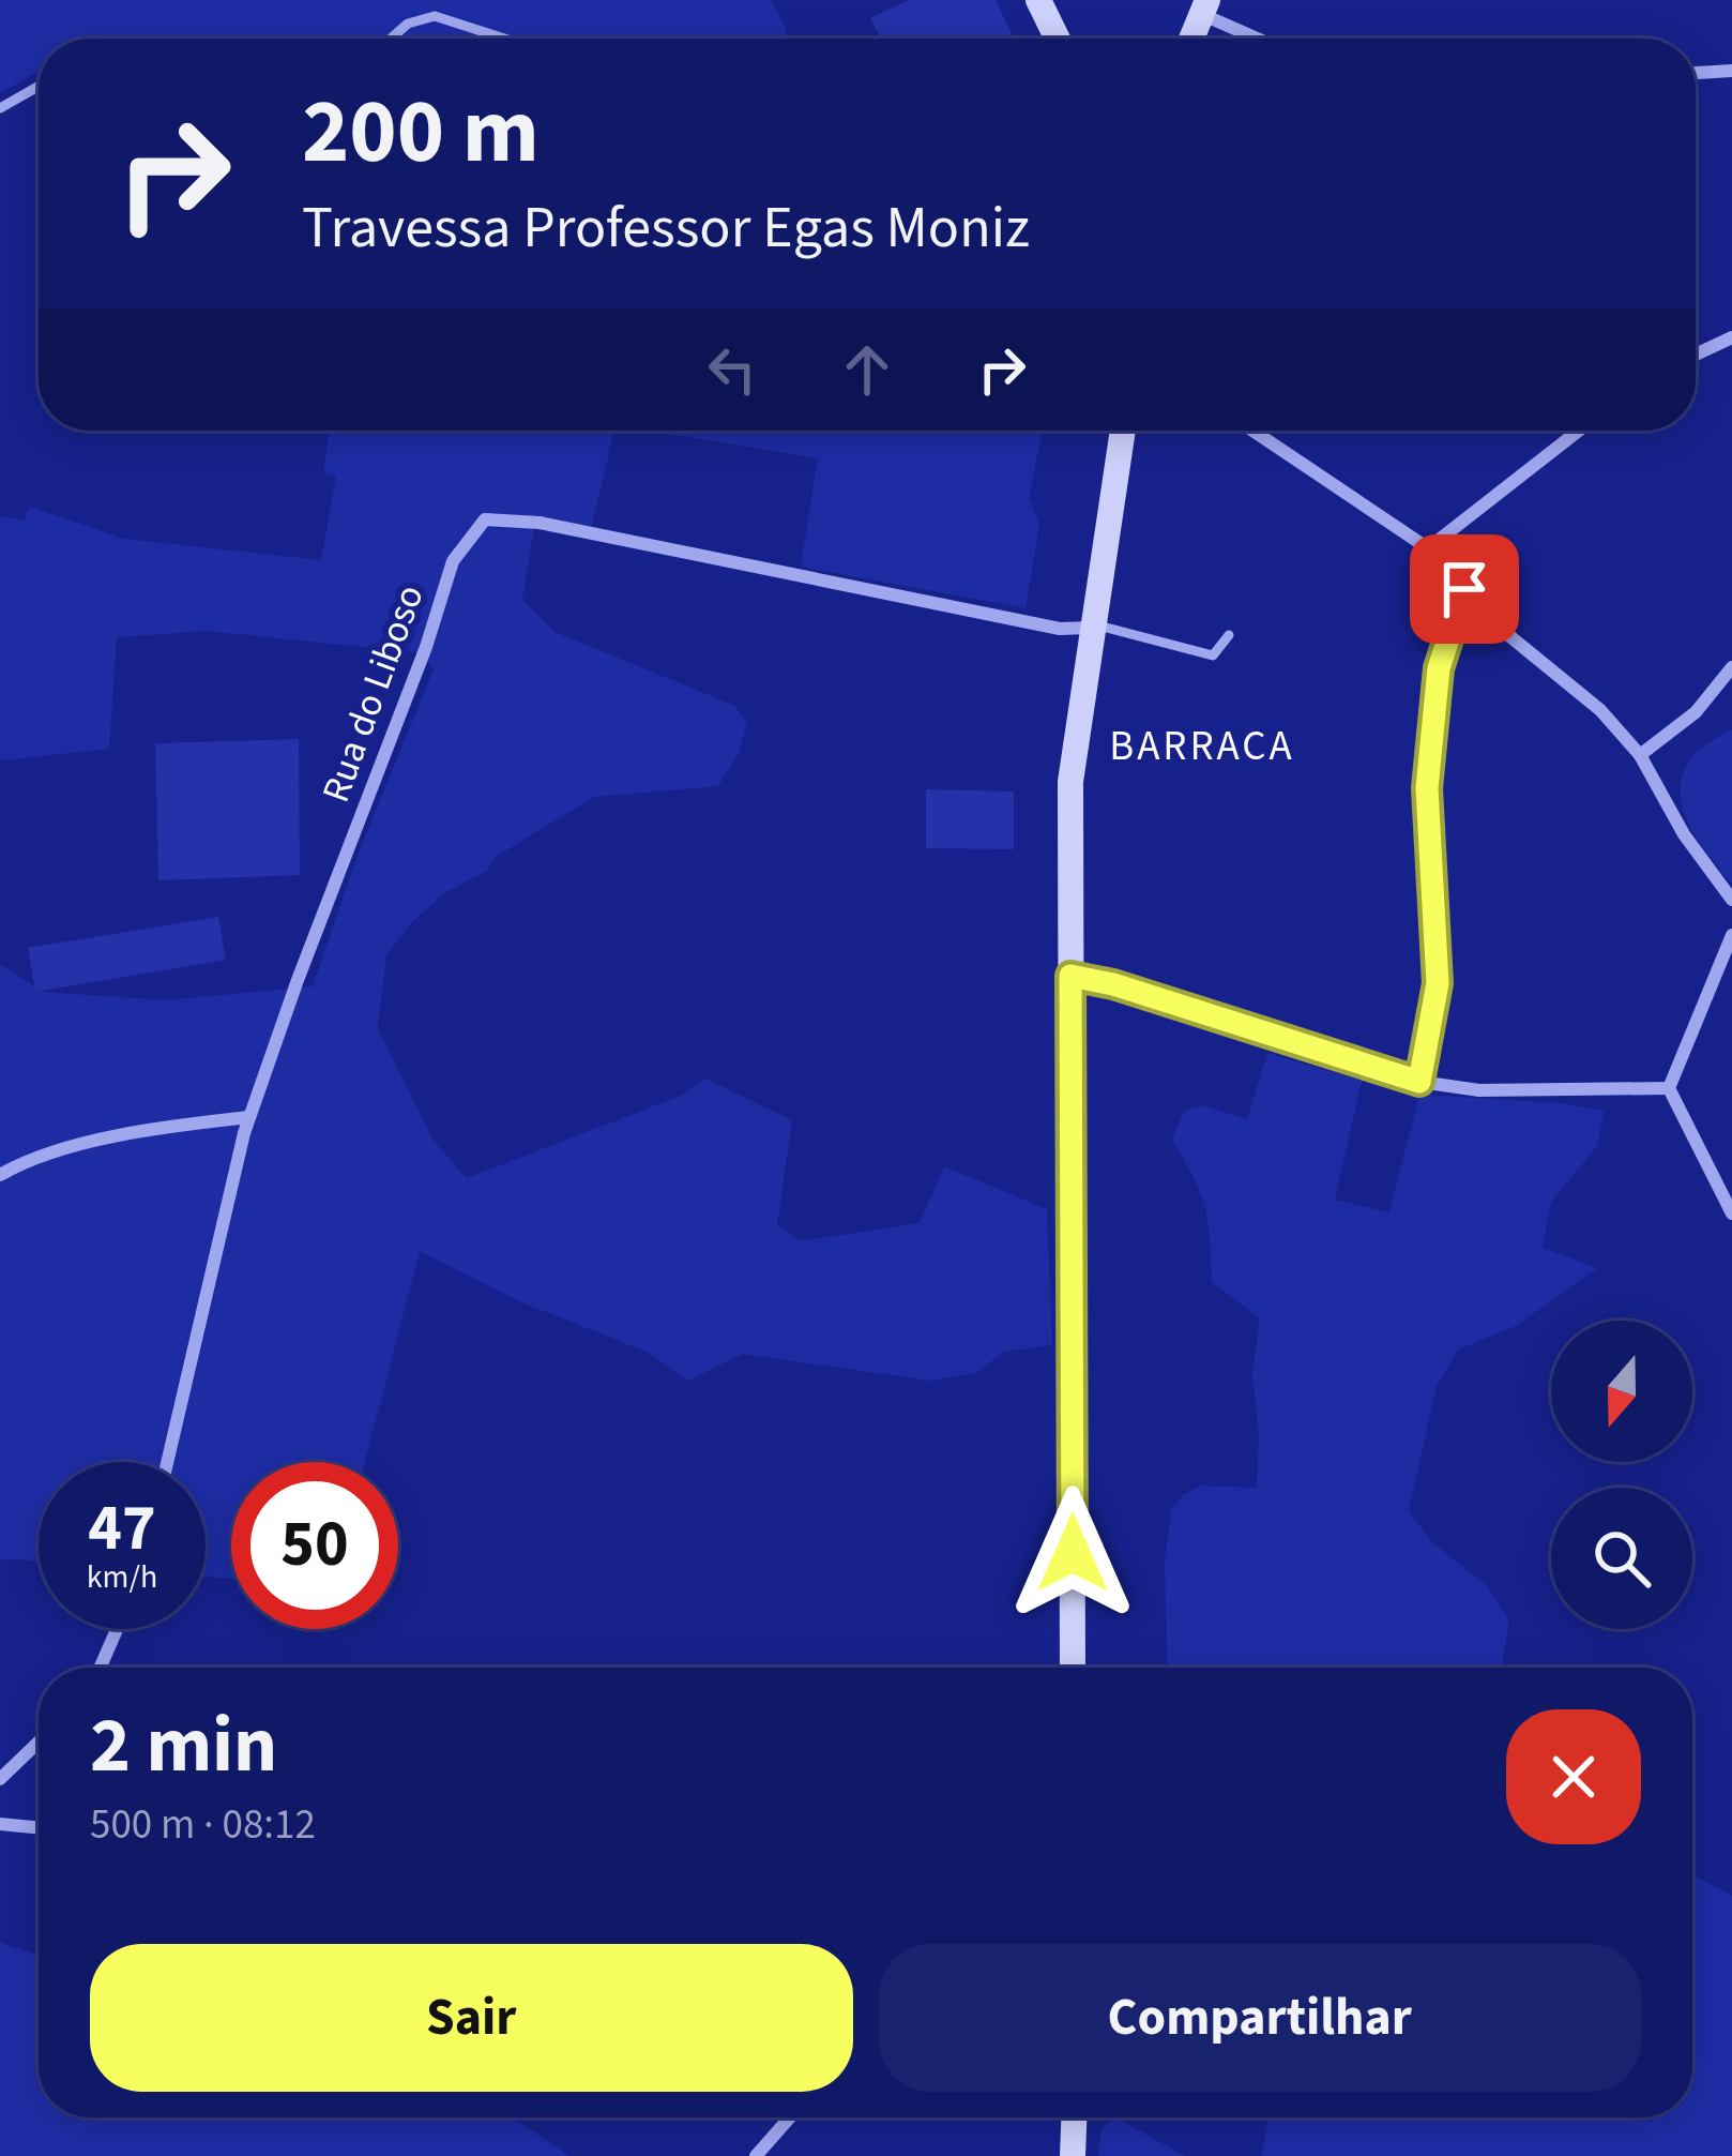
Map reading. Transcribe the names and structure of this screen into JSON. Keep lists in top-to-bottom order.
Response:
{
  "streets": {
    "street": ["Rua do Liboso"]
  },
  "districts": ["BARRACA"],
  "north": "bottom",
  "page": {
    "turn": ["200 m", "Travessa Professor Egas Moniz"],
    "speed": "47 km/h",
    "limit": "50",
    "heading": ["2 min", "500 m · 08:12"],
    "buttons": ["Sair", "Compartilhar"]
  }
}
